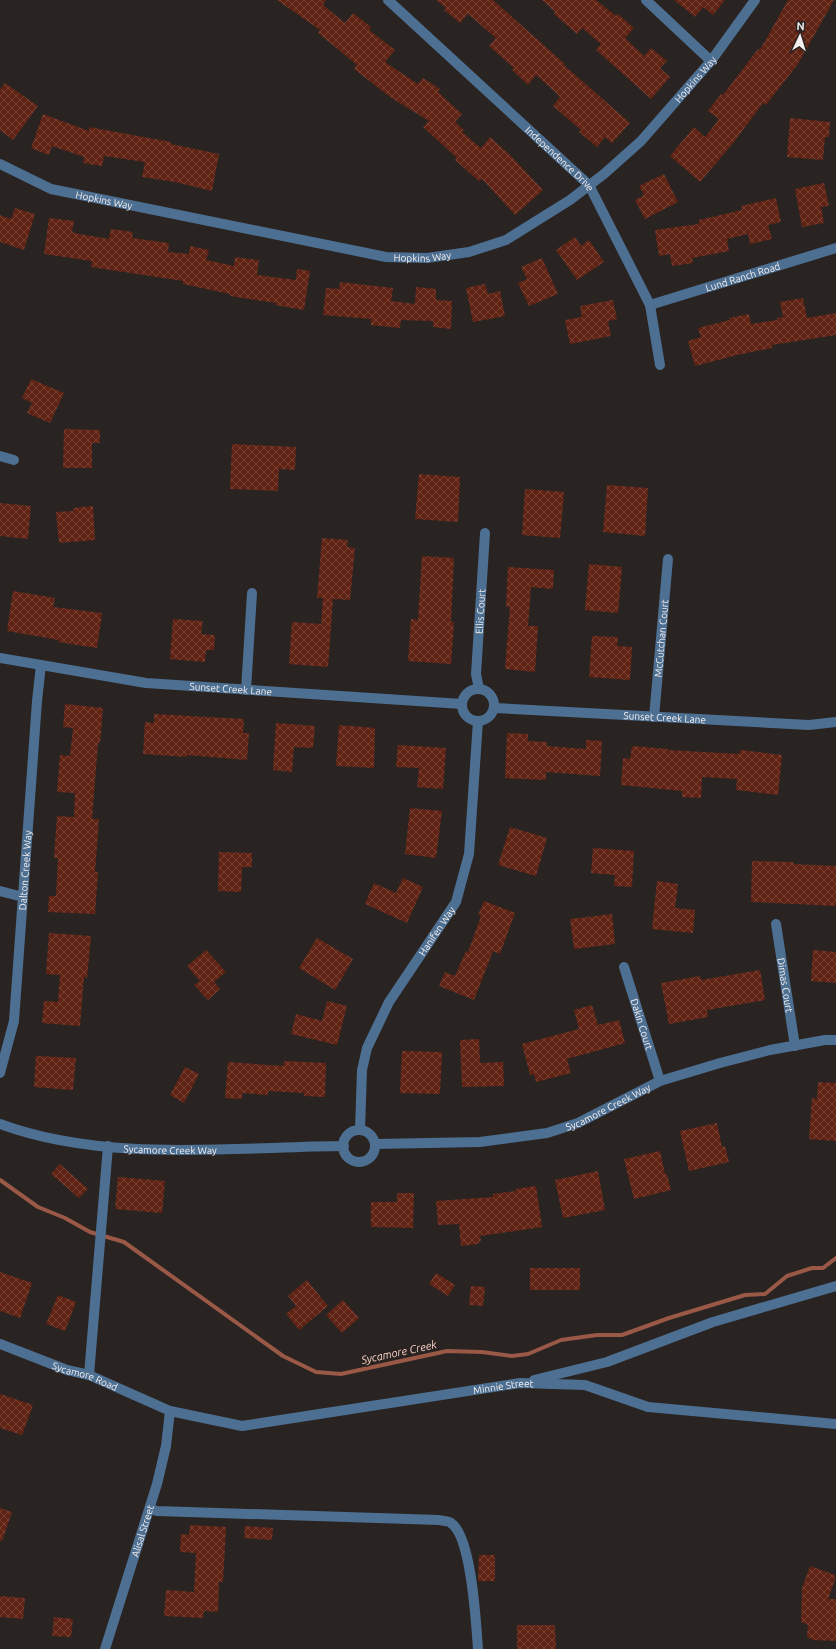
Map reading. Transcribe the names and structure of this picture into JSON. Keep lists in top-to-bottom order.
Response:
{
  "streets": {
    "street": [
      "Hopkins Way",
      "Independence Drive",
      "Lund Ranch Road",
      "Ellis Court",
      "McCutchan Court",
      "Sunset Creek Lane",
      "Dalton Creek Way",
      "Hanifen Way",
      "Dimas Court",
      "Dakin Court",
      "Sycamore Creek Way",
      "Sycamore Road",
      "Minnie Street",
      "Alisal Street"
    ]
  },
  "crossings": [
    ["Hopkins Way", "Independence Drive"],
    ["Independence Drive", "Lund Ranch Road"],
    ["Ellis Court", "Sunset Creek Lane"],
    ["Ellis Court", "Hanifen Way"],
    ["McCutchan Court", "Sunset Creek Lane"],
    ["Sunset Creek Lane", "Dalton Creek Way"],
    ["Sunset Creek Lane", "Hanifen Way"],
    ["Hanifen Way", "Sycamore Creek Way"],
    ["Dimas Court", "Sycamore Creek Way"],
    ["Dakin Court", "Sycamore Creek Way"],
    ["Sycamore Road", "Minnie Street"],
    ["Sycamore Road", "Alisal Street"],
    ["Minnie Street", "Alisal Street"]
  ],
  "water": ["Sycamore Creek"],
  "north": "top"
}
